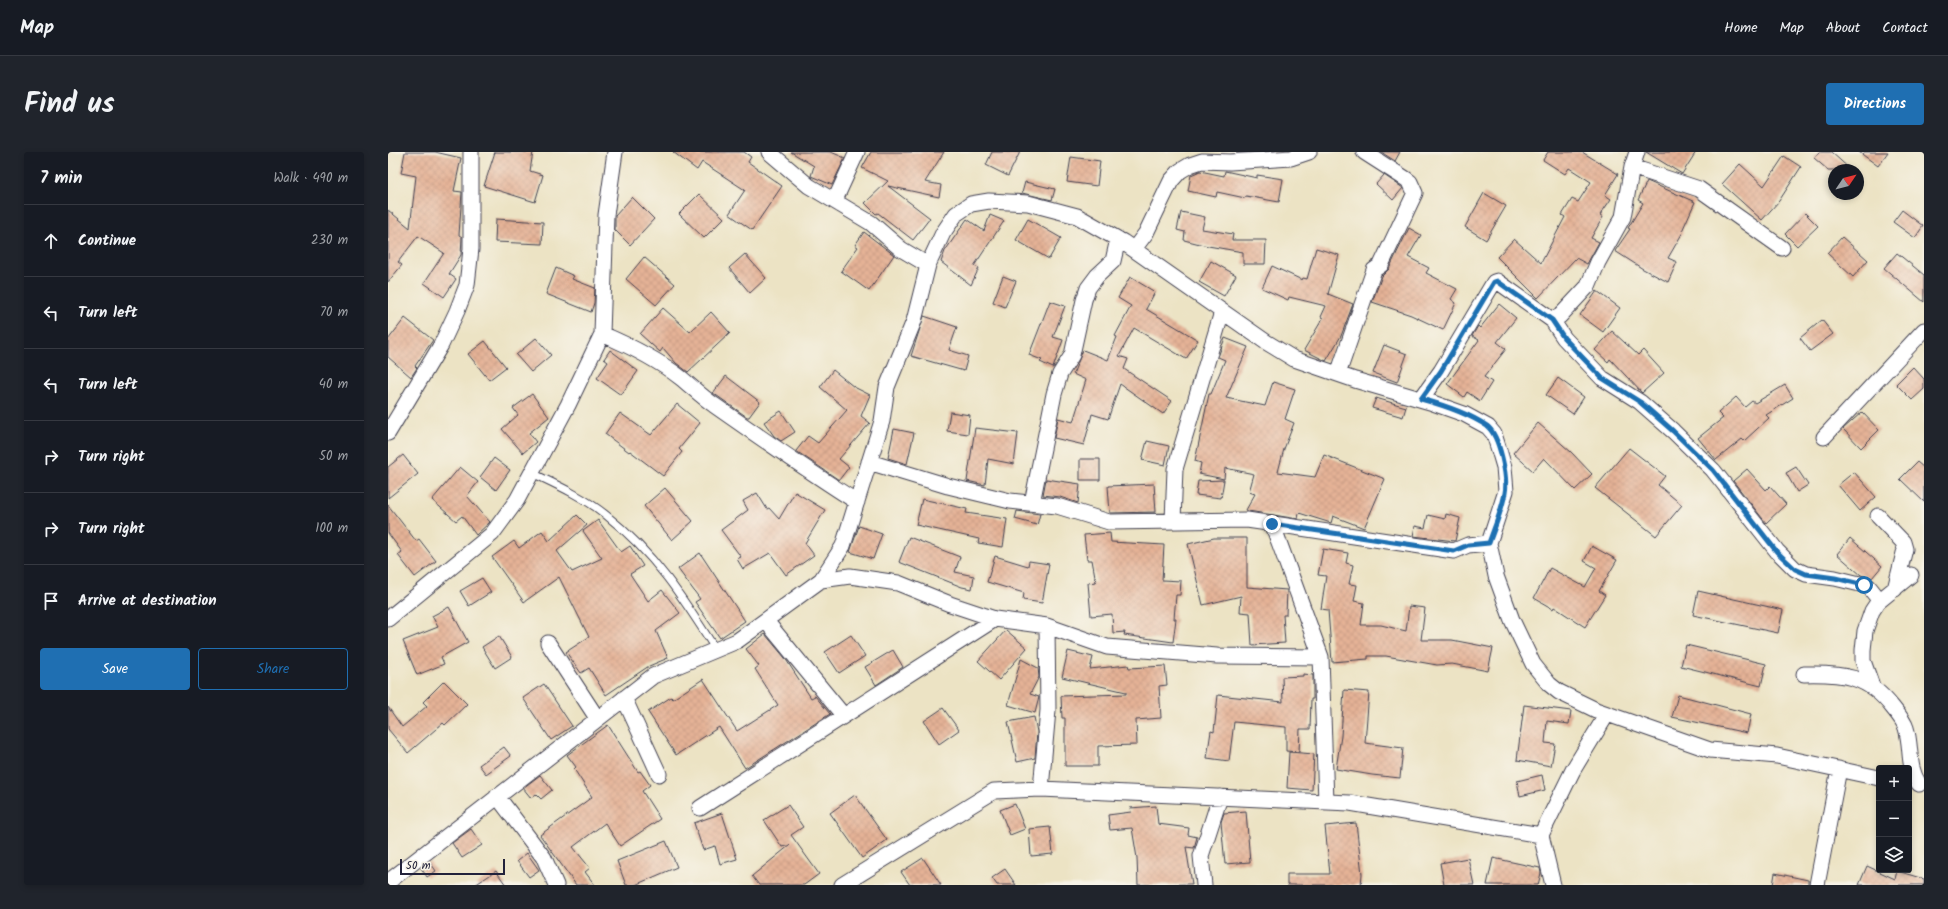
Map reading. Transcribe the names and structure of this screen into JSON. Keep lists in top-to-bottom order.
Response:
{
  "scale_bar": "50 m",
  "north": "top right",
  "page": {
    "header": "Map",
    "nav": [
      "Home",
      "Map",
      "About",
      "Contact"
    ],
    "title": "Find us",
    "buttons": [
      "Directions",
      ["Save", "Share"]
    ],
    "heading": ["7 min", "Walk · 490 m"],
    "list": [
      ["Continue", "230 m"],
      ["Turn left", "70 m"],
      ["Turn left", "40 m"],
      ["Turn right", "50 m"],
      ["Turn right", "100 m"],
      "Arrive at destination"
    ],
    "map_buttons": ["+", "−"],
    "scale": "50 m"
  }
}
